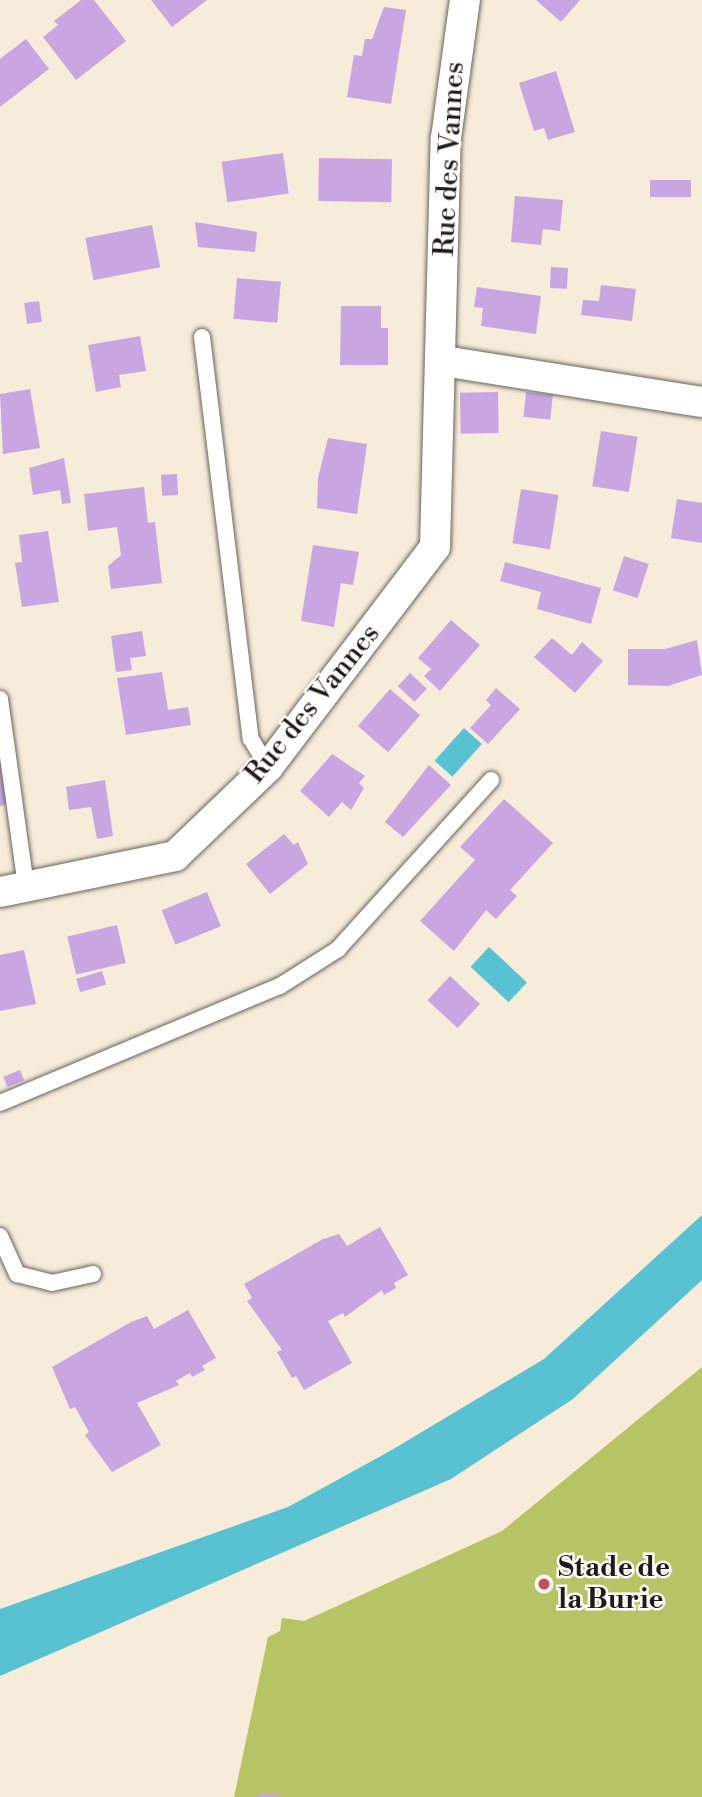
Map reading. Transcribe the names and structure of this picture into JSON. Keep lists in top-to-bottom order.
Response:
{
  "streets": {
    "street": ["Rue des Vannes"]
  },
  "places": ["Stade de la Burie"]
}
